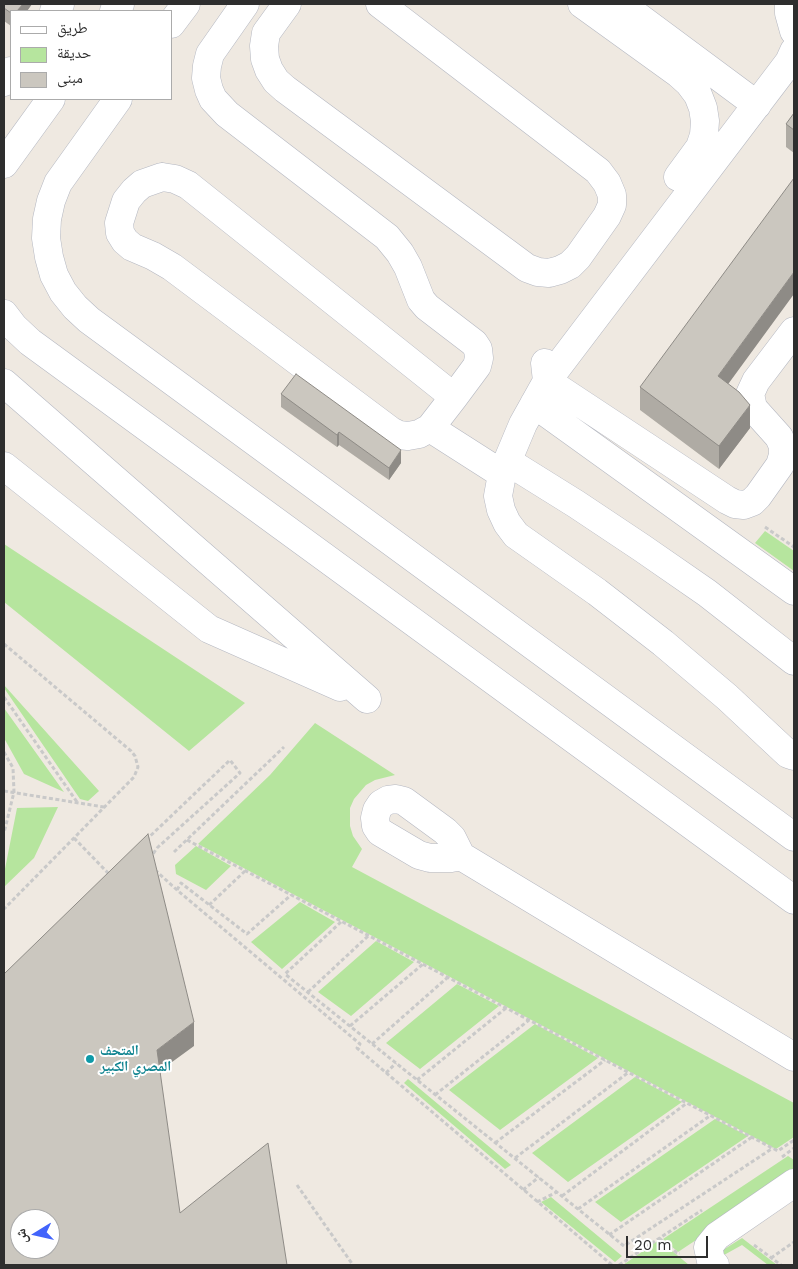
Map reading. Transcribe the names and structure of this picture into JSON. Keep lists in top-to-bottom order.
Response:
{
  "places": ["المتحف المصري الكبير"],
  "legend": ["طريق", "حديقة", "مبنى"],
  "scale_bar": "20 m",
  "north": "left"
}
